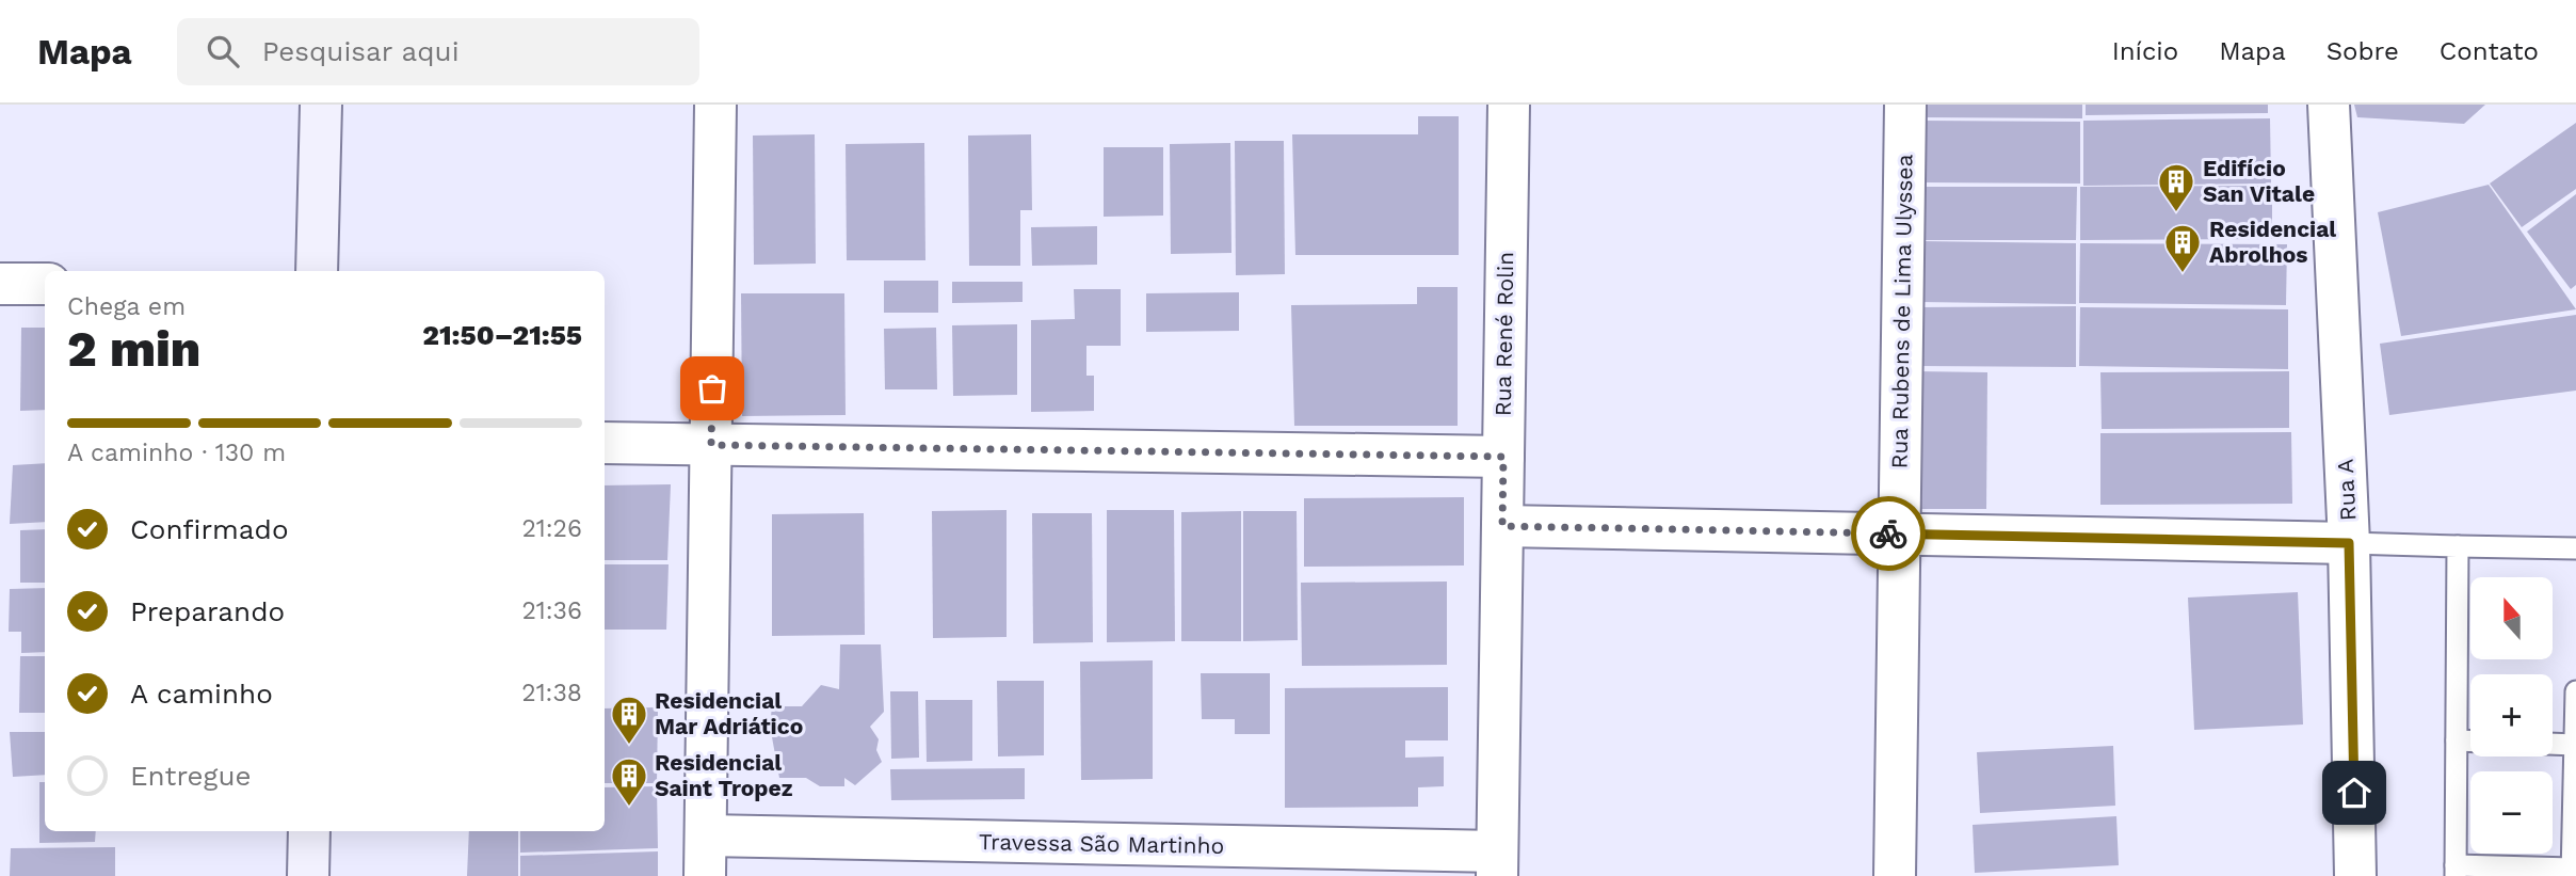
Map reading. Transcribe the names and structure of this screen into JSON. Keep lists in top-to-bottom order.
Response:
{
  "streets": {
    "street": [
      "Rua Rubens de Lima Ulyssea",
      "Rua René Rolin",
      "Rua A",
      "Travessa São Martinho"
    ]
  },
  "crossings": [
    ["Rua René Rolin", "Travessa São Martinho"]
  ],
  "places": {
    "building": [
      "Edifício San Vitale",
      "Residencial Abrolhos",
      "Residencial Mar Adriático",
      "Residencial Saint Tropez"
    ]
  },
  "north": "top",
  "page": {
    "header": "Mapa",
    "search": "Pesquisar aqui",
    "nav": [
      "Início",
      "Mapa",
      "Sobre",
      "Contato"
    ],
    "heading": ["2 min", "Chega em", "21:50–21:55"],
    "bar": "A caminho · 130 m",
    "list": [
      ["Confirmado", "21:26"],
      ["Preparando", "21:36"],
      ["A caminho", "21:38"],
      "Entregue"
    ],
    "map_buttons": ["+", "−"]
  }
}
